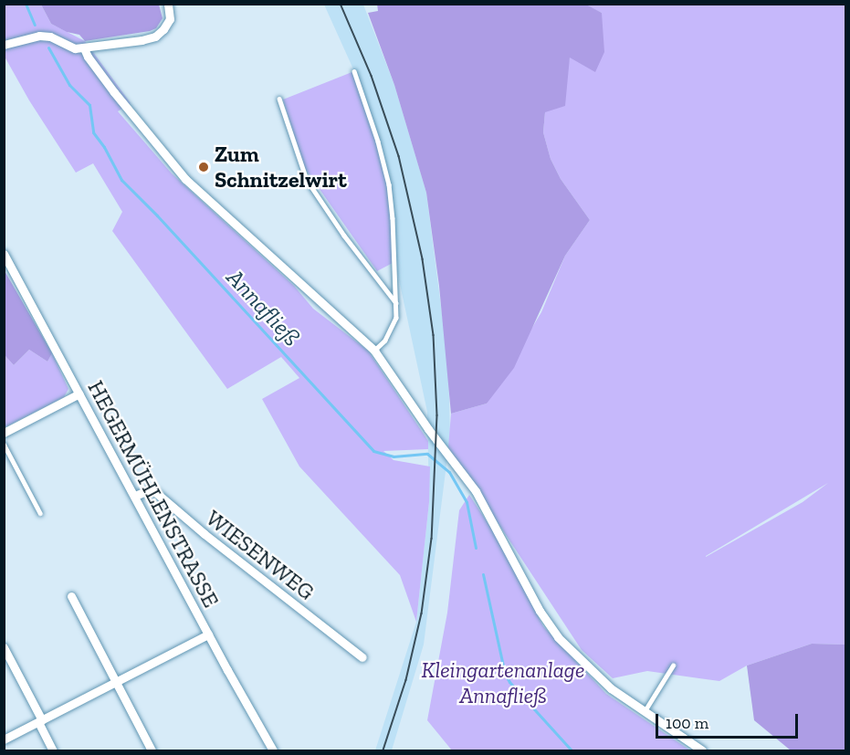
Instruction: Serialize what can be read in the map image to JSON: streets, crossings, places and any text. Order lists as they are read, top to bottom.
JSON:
{
  "streets": {
    "street": ["HEGERMÜHLENSTRASSE", "WIESENWEG"]
  },
  "crossings": [
    ["HEGERMÜHLENSTRASSE", "WIESENWEG"]
  ],
  "water": ["Annafließ"],
  "parks": ["Kleingartenanlage Annafließ"],
  "places": ["Zum Schnitzelwirt"],
  "scale_bar": "100 m"
}
